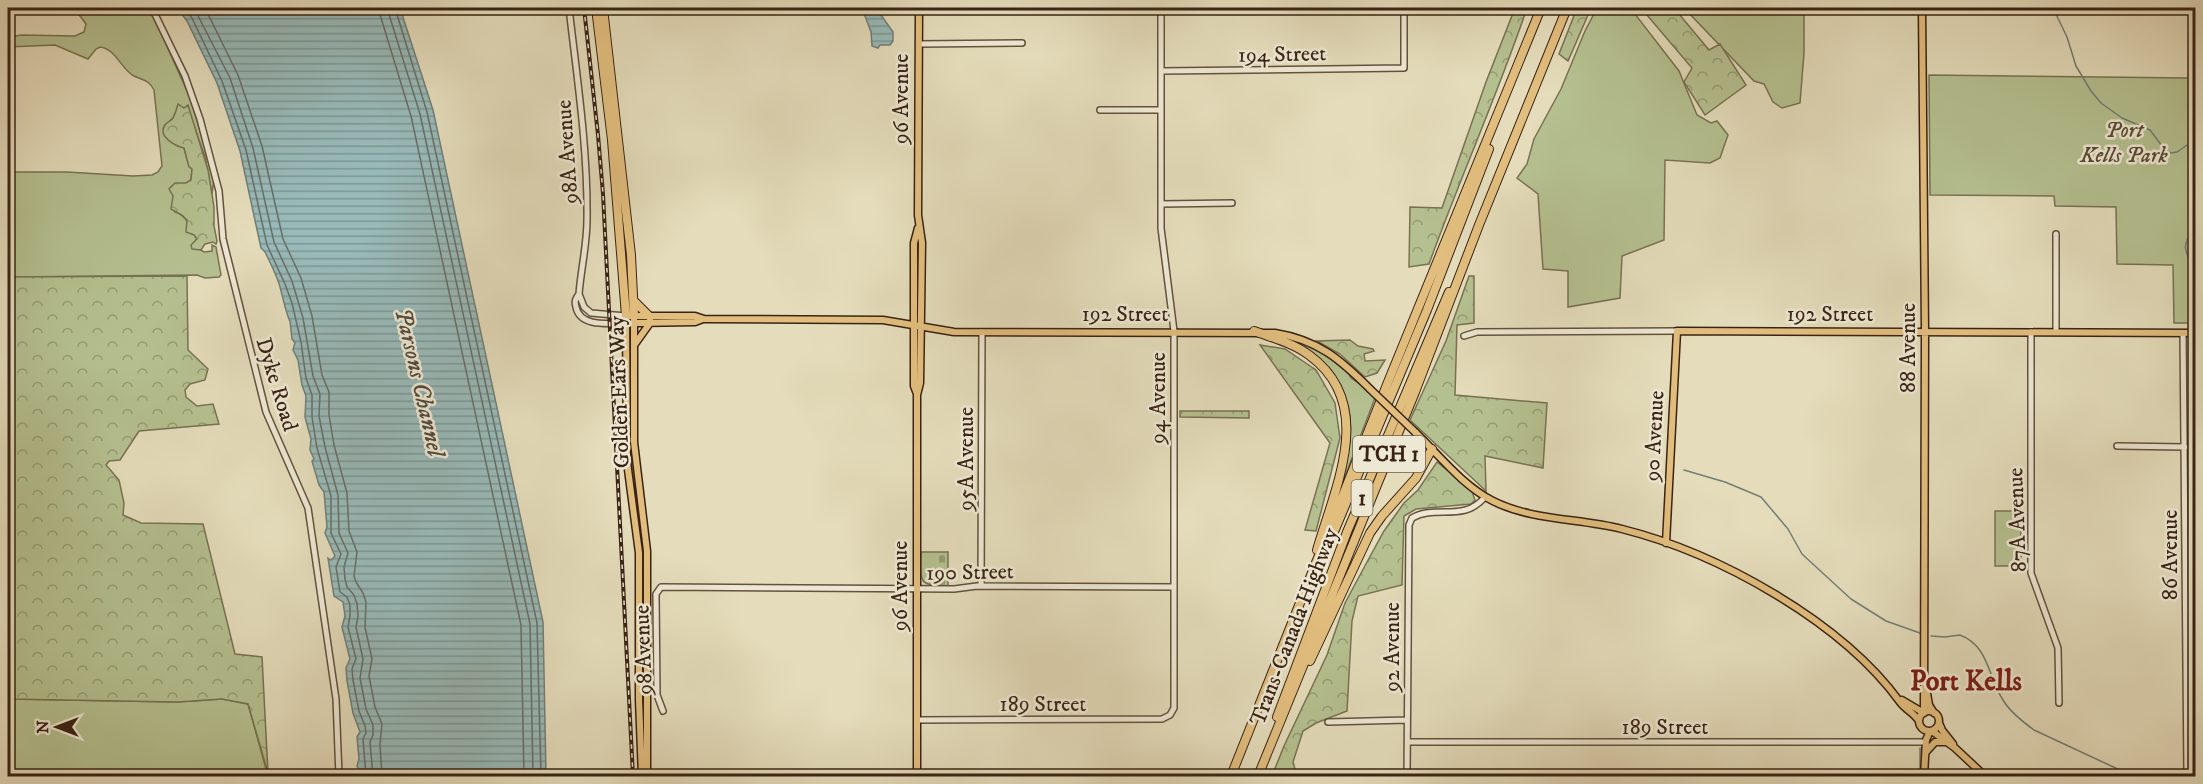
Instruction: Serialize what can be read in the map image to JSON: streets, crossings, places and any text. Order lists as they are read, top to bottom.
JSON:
{
  "streets": {
    "highway": [
      "Golden Ears Way",
      "TCH 1",
      "1",
      "Trans-Canada Highway"
    ],
    "main road": [
      "96 Avenue",
      "192 Street",
      "88 Avenue",
      "90 Avenue"
    ],
    "street": [
      "194 Street",
      "98A Avenue",
      "Dyke Road",
      "94 Avenue",
      "95A Avenue",
      "87A Avenue",
      "86 Avenue",
      "190 Street",
      "92 Avenue",
      "98 Avenue",
      "189 Street"
    ]
  },
  "crossings": [
    ["194 Street", "94 Avenue"],
    ["96 Avenue", "192 Street"],
    ["96 Avenue", "190 Street"],
    ["96 Avenue", "189 Street"],
    ["98A Avenue", "192 Street"],
    ["192 Street", "88 Avenue"],
    ["192 Street", "Golden Ears Way"],
    ["192 Street", "94 Avenue"],
    ["192 Street", "90 Avenue"],
    ["192 Street", "95A Avenue"],
    ["192 Street", "87A Avenue"],
    ["192 Street", "86 Avenue"],
    ["192 Street", "92 Avenue"],
    ["94 Avenue", "190 Street"],
    ["94 Avenue", "189 Street"],
    ["95A Avenue", "190 Street"],
    ["190 Street", "98 Avenue"],
    ["92 Avenue", "189 Street"]
  ],
  "districts": ["Port Kells"],
  "water": ["Parsons Channel"],
  "parks": ["Port Kells Park"],
  "north": "left"
}
